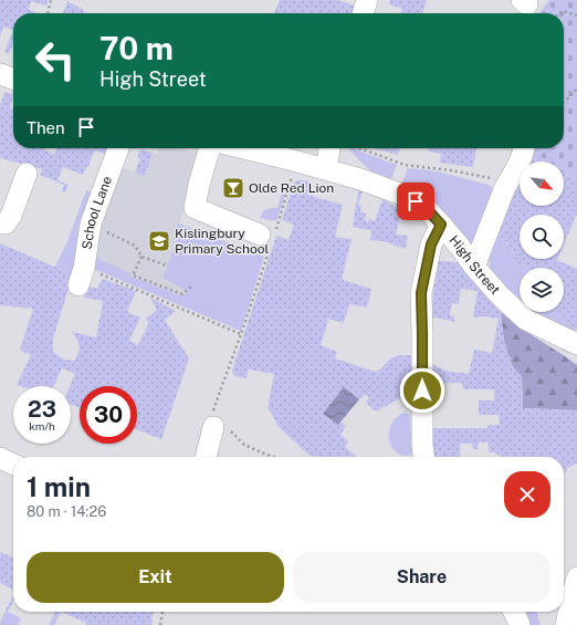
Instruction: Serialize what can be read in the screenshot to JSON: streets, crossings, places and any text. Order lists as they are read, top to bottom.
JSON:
{
  "streets": {
    "street": ["School Lane", "High Street"]
  },
  "places": {
    "bar": ["Olde Red Lion"],
    "school or university": ["Kislingbury Primary School"]
  },
  "north": "bottom right",
  "page": {
    "turn": ["70 m", "High Street"],
    "then": "Then",
    "speed": "23 km/h",
    "limit": "30",
    "heading": ["1 min", "80 m · 14:26"],
    "buttons": ["Exit", "Share"]
  }
}
